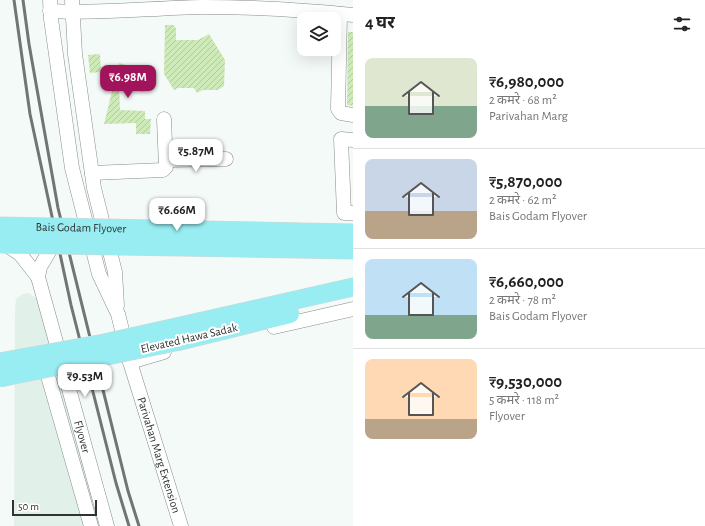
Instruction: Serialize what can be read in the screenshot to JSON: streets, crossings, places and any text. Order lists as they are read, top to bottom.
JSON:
{
  "streets": {
    "main road": ["Bais Godam Flyover", "Elevated Hawa Sadak"],
    "street": ["Flyover", "Parivahan Marg Extension"]
  },
  "crossings": [
    ["Bais Godam Flyover", "Flyover"]
  ],
  "scale_bar": "50 m",
  "page": {
    "heading": "4 घर",
    "list": [
      {
        "name": "₹6,980,000",
        "note": "2 कमरे · 68 m² · Parivahan Marg"
      },
      {
        "name": "₹5,870,000",
        "note": "2 कमरे · 62 m² · Bais Godam Flyover"
      },
      {
        "name": "₹6,660,000",
        "note": "2 कमरे · 78 m² · Bais Godam Flyover"
      },
      {
        "name": "₹9,530,000",
        "note": "5 कमरे · 118 m² · Flyover"
      }
    ],
    "price": [
      "₹6.98M",
      "₹5.87M",
      "₹6.66M",
      "₹9.53M"
    ],
    "scale": "50 m"
  }
}
